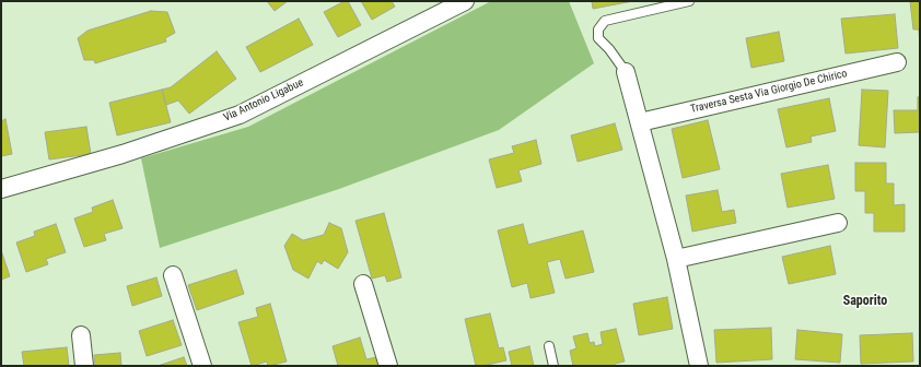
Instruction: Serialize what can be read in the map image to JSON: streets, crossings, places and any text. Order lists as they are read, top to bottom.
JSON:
{
  "streets": {
    "street": ["Traversa Sesta Via Giorgio De Chirico", "Via Antonio Ligabue"]
  },
  "districts": ["Saporito"]
}
